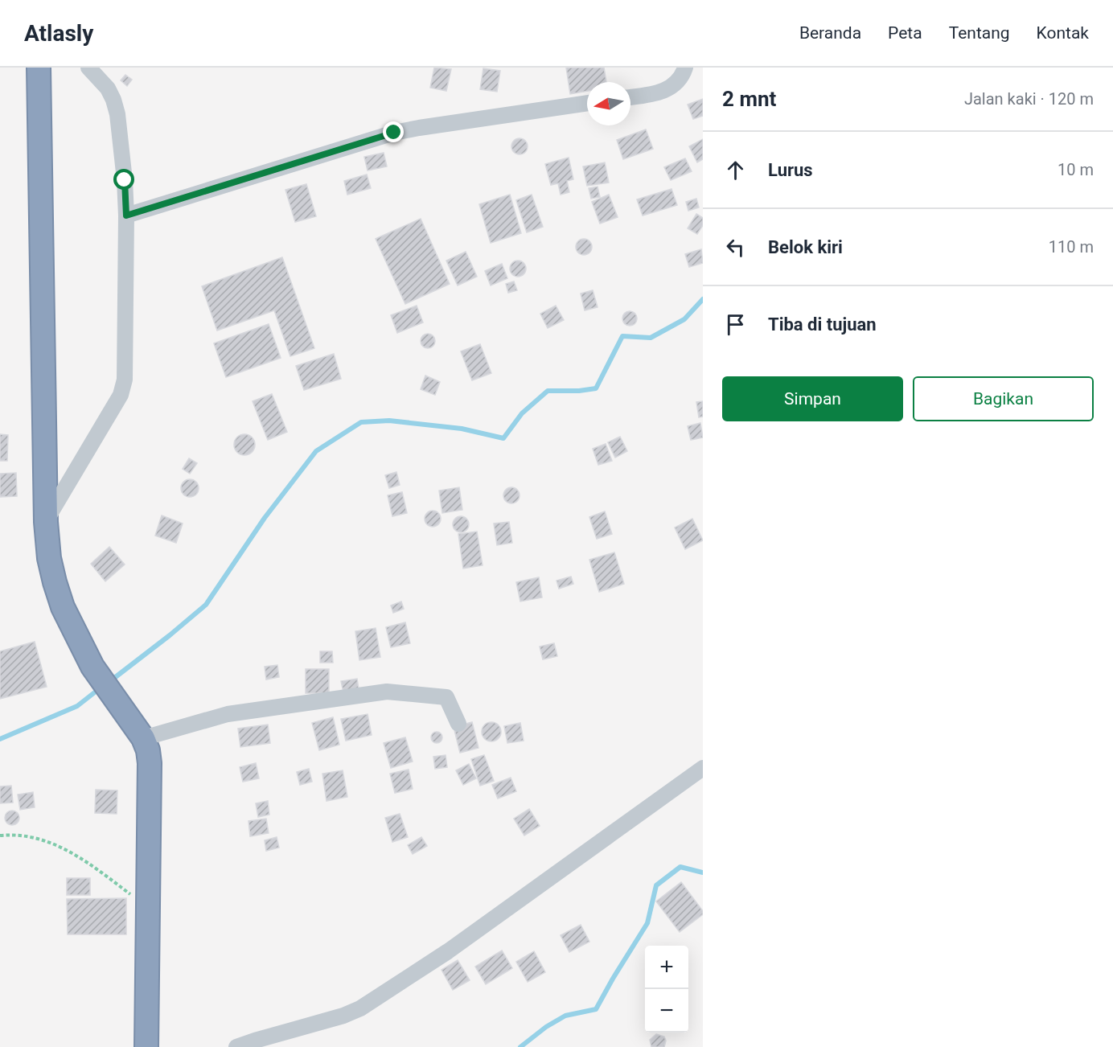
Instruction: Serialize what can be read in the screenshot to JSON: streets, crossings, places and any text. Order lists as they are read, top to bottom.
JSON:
{
  "north": "left",
  "page": {
    "header": "Atlasly",
    "nav": [
      "Beranda",
      "Peta",
      "Tentang",
      "Kontak"
    ],
    "heading": ["2 mnt", "Jalan kaki · 120 m"],
    "list": [
      ["Lurus", "10 m"],
      ["Belok kiri", "110 m"],
      "Tiba di tujuan"
    ],
    "buttons": ["Simpan", "Bagikan"],
    "map_buttons": ["+", "−"]
  }
}
